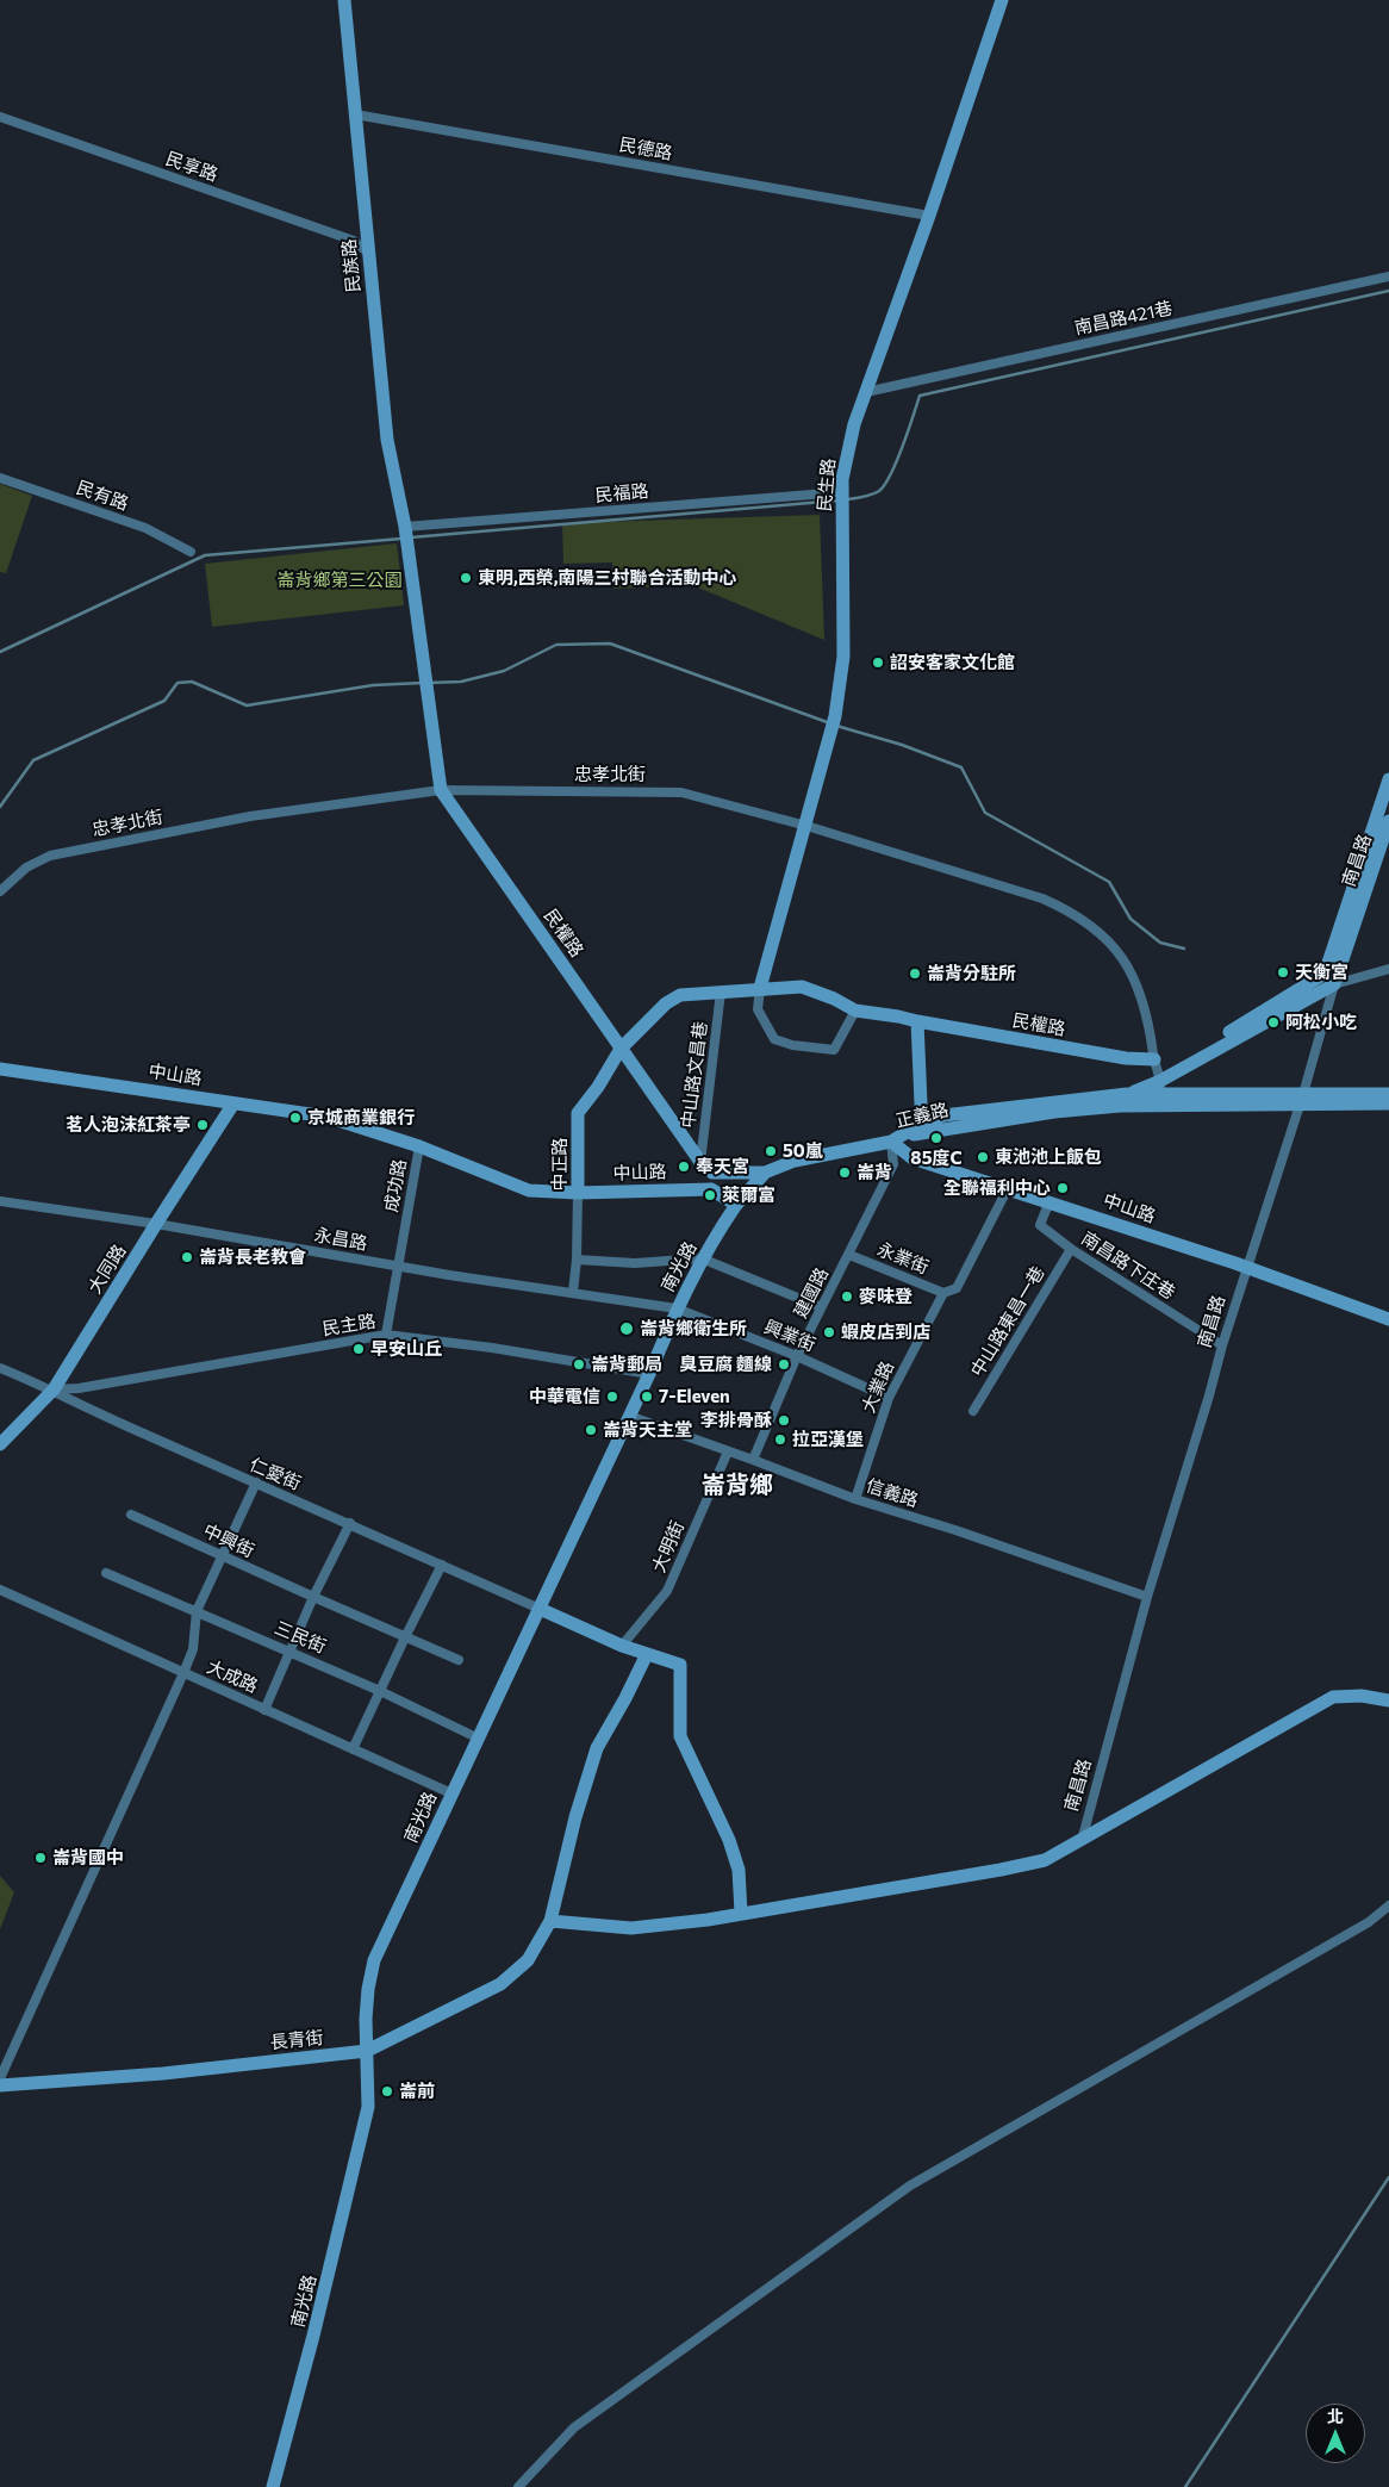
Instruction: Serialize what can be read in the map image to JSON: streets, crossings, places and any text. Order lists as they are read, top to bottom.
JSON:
{
  "streets": {
    "street": [
      "民德路",
      "民享路",
      "民族路",
      "南昌路421巷",
      "民生路",
      "民福路",
      "民有路",
      "忠孝北街",
      "南昌路",
      "民權路",
      "中山路",
      "中山路文昌巷",
      "正義路",
      "中正路",
      "成功路",
      "永昌路",
      "永業街",
      "南昌路下庄巷",
      "南光路",
      "大同路",
      "建國路",
      "中山路東昌一巷",
      "民主路",
      "興業街",
      "大業路",
      "仁愛街",
      "信義路",
      "中興街",
      "大明街",
      "三民街",
      "大成路",
      "長青街"
    ]
  },
  "crossings": [
    ["民德路", "民族路"],
    ["民德路", "民生路"],
    ["民享路", "民族路"],
    ["民族路", "民福路"],
    ["民族路", "民權路"],
    ["南昌路421巷", "民生路"],
    ["民生路", "民福路"],
    ["民生路", "忠孝北街"],
    ["民生路", "民權路"],
    ["民福路", "民權路"],
    ["忠孝北街", "民權路"],
    ["忠孝北街", "正義路"],
    ["南昌路", "中山路"],
    ["南昌路", "正義路"],
    ["南昌路", "南昌路下庄巷"],
    ["南昌路", "信義路"],
    ["民權路", "中山路文昌巷"],
    ["民權路", "中正路"],
    ["中山路", "正義路"],
    ["中山路", "中正路"],
    ["中山路", "成功路"],
    ["中山路", "南昌路下庄巷"],
    ["中山路", "大同路"],
    ["中山路", "建國路"],
    ["中山路", "大業路"],
    ["正義路", "建國路"],
    ["中正路", "永昌路"],
    ["成功路", "永昌路"],
    ["成功路", "民主路"],
    ["永昌路", "南光路"],
    ["永昌路", "大同路"],
    ["永昌路", "興業街"],
    ["永業街", "建國路"],
    ["永業街", "大業路"],
    ["南昌路下庄巷", "中山路東昌一巷"],
    ["南光路", "民主路"],
    ["南光路", "興業街"],
    ["南光路", "仁愛街"],
    ["南光路", "信義路"],
    ["南光路", "三民街"],
    ["南光路", "大成路"],
    ["南光路", "長青街"],
    ["大同路", "民主路"],
    ["大同路", "仁愛街"],
    ["建國路", "興業街"],
    ["建國路", "信義路"],
    ["民主路", "仁愛街"],
    ["興業街", "大業路"],
    ["大業路", "信義路"],
    ["信義路", "大明街"]
  ],
  "districts": ["崙背鄉"],
  "parks": ["崙背鄉第三公園"],
  "places": [
    "東明,西榮,南陽三村聯合活動中心",
    "詔安客家文化館",
    "天衡宮",
    "崙背分駐所",
    "阿松小吃",
    "京城商業銀行",
    "茗人泡沫紅茶亭",
    "85度C",
    "50嵐",
    "東池池上飯包",
    "奉天宮",
    "崙背",
    "全聯福利中心",
    "萊爾富",
    "崙背長老教會",
    "麥味登",
    "崙背鄉衛生所",
    "蝦皮店到店",
    "早安山丘",
    "崙背郵局",
    "臭豆腐 麵線",
    "中華電信",
    "7-Eleven",
    "李排骨酥",
    "崙背天主堂",
    "拉亞漢堡",
    "崙背國中",
    "崙前"
  ],
  "north": "top"
}
